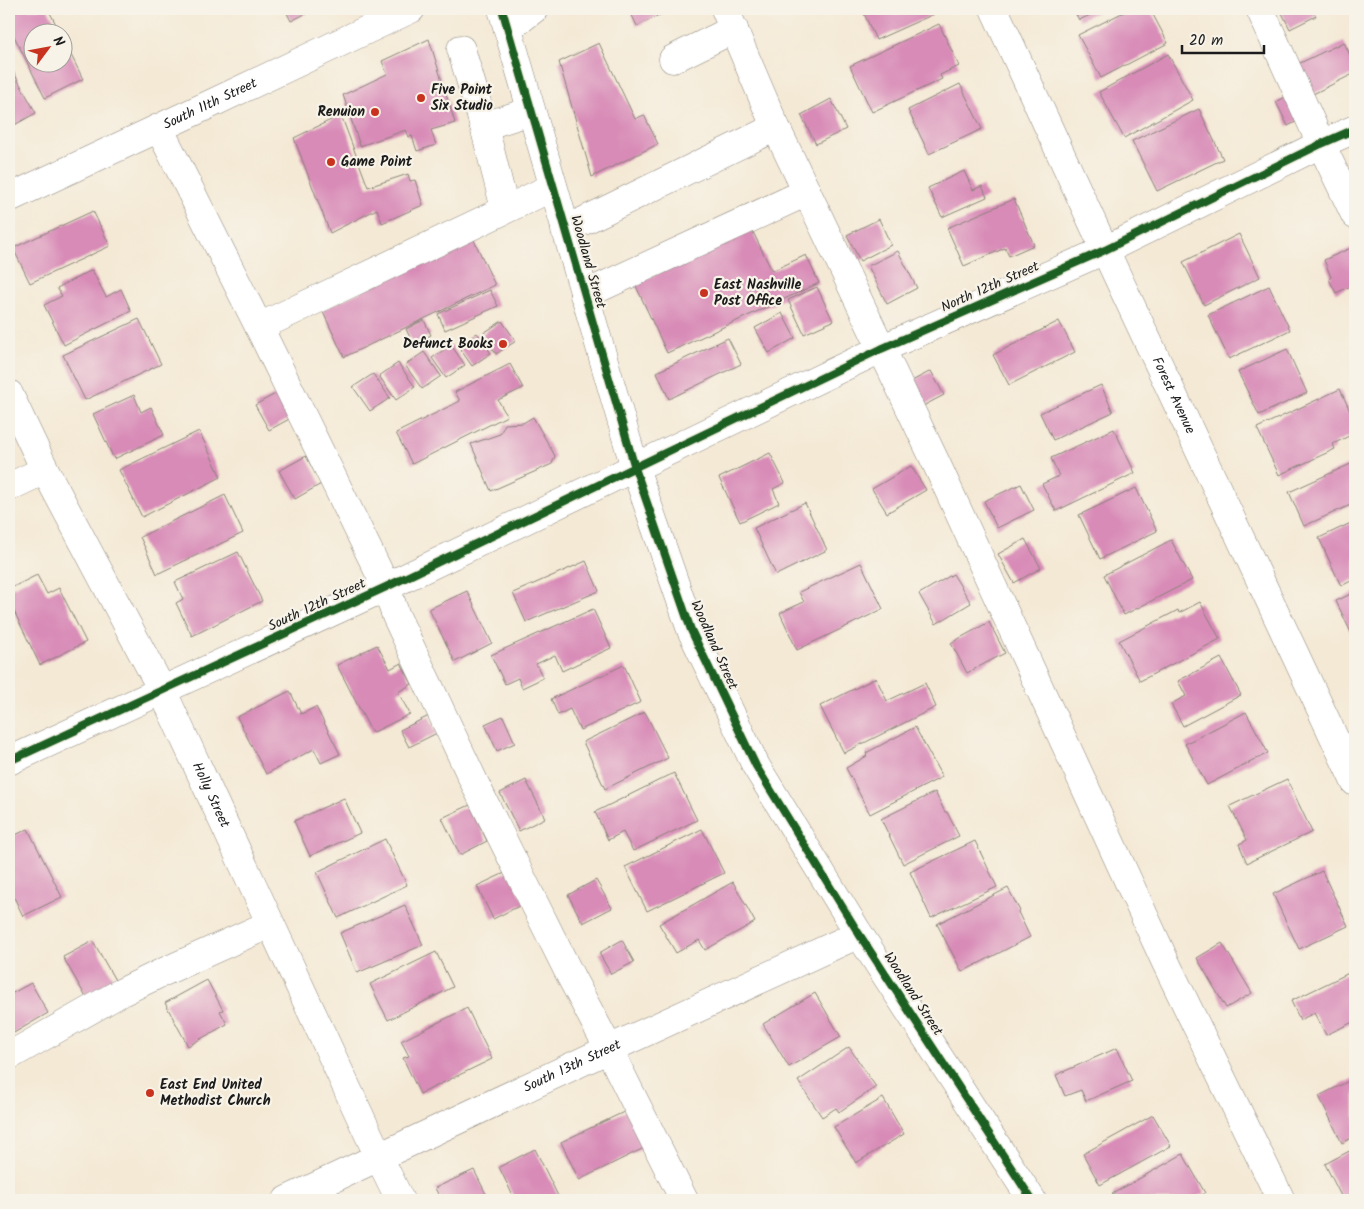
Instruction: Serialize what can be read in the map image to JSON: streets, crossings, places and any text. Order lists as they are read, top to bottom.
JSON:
{
  "streets": {
    "street": [
      "South 11th Street",
      "Woodland Street",
      "North 12th Street",
      "Forest Avenue",
      "South 12th Street",
      "Holly Street",
      "South 13th Street"
    ]
  },
  "crossings": [
    ["Woodland Street", "North 12th Street"],
    ["Woodland Street", "South 12th Street"],
    ["Woodland Street", "South 13th Street"],
    ["North 12th Street", "Forest Avenue"],
    ["North 12th Street", "South 12th Street"],
    ["South 12th Street", "Holly Street"],
    ["Holly Street", "South 13th Street"]
  ],
  "places": [
    "Five Point Six Studio",
    "Renuion",
    "Game Point",
    "East Nashville Post Office",
    "Defunct Books",
    "East End United Methodist Church"
  ],
  "scale_bar": "20 m",
  "north": "top right"
}
